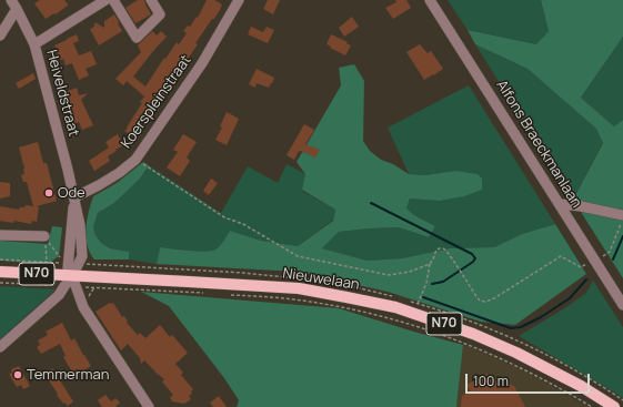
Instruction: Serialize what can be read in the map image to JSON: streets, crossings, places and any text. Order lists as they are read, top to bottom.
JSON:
{
  "streets": {
    "main road": ["N70", "Nieuwelaan"],
    "street": ["Heiveldstraat", "Koerspleinstraat", "Alfons Braeckmanlaan"]
  },
  "crossings": [
    ["Heiveldstraat", "Koerspleinstraat"],
    ["Heiveldstraat", "Nieuwelaan"]
  ],
  "places": ["Ode", "Temmerman"],
  "scale_bar": "100 m"
}
